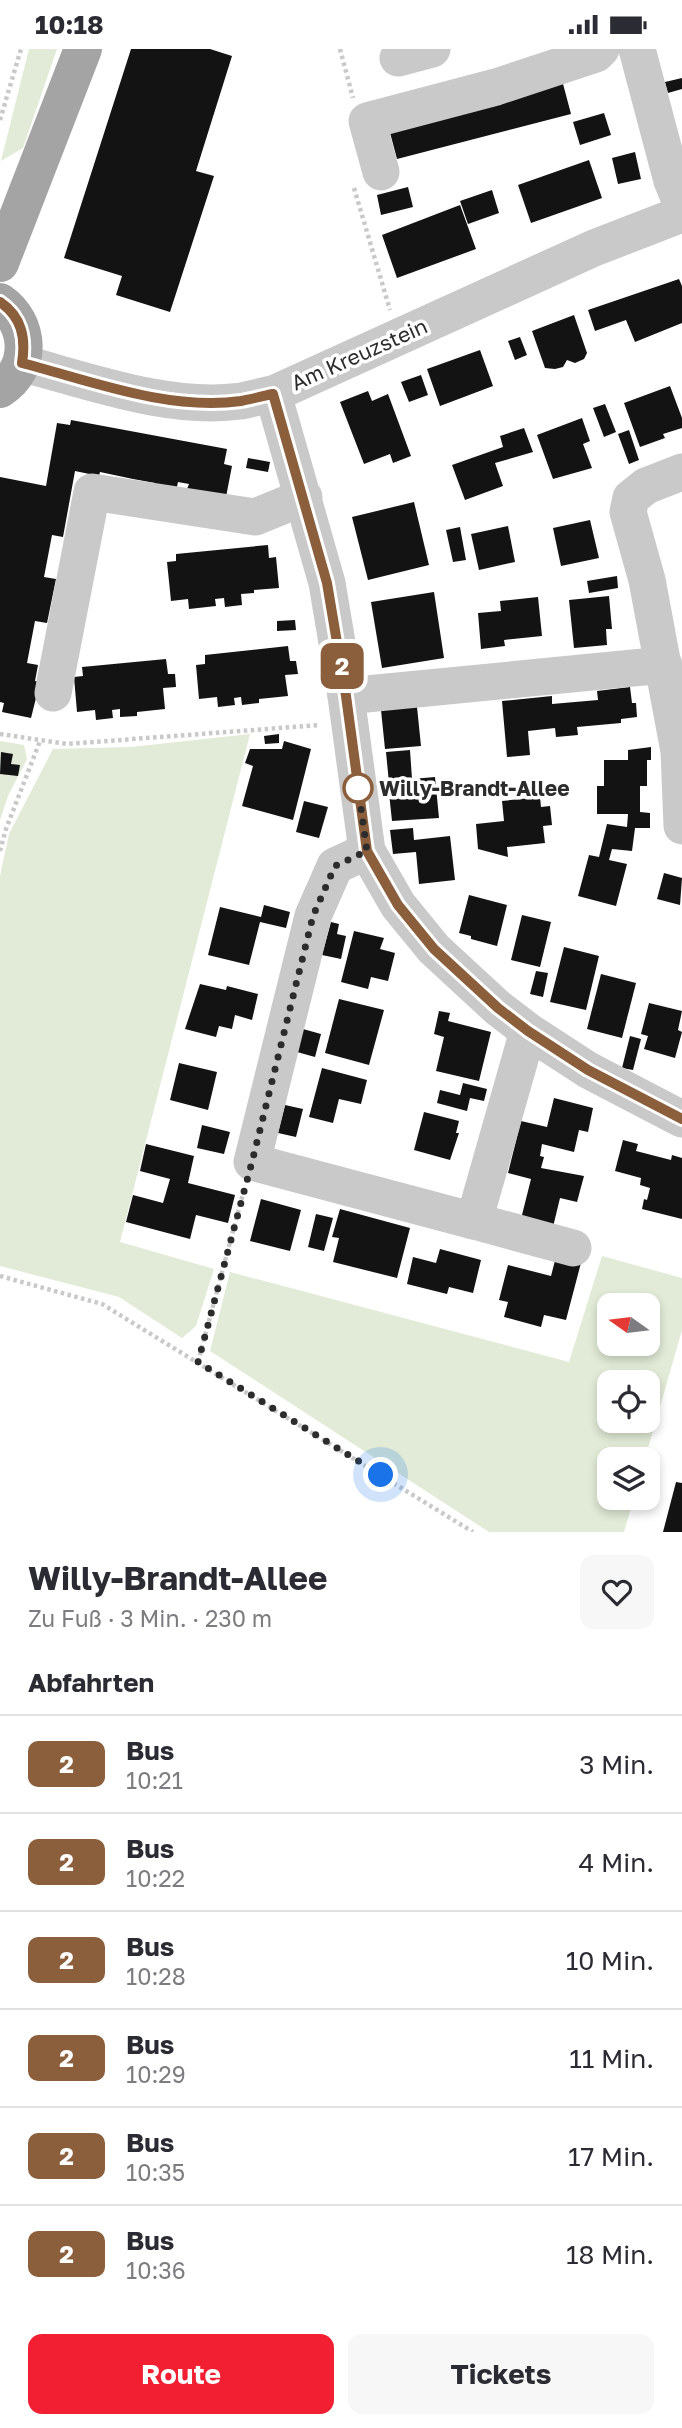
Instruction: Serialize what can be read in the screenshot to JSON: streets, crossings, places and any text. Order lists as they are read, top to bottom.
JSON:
{
  "streets": {
    "street": ["Am Kreuzstein"]
  },
  "places": ["Willy-Brandt-Allee"],
  "lines": ["bus line 2"],
  "north": "left",
  "page": {
    "status": "10:18",
    "on_map": "2",
    "heading": [
      ["Willy-Brandt-Allee", "Zu Fuß · 3 Min. · 230 m"],
      "Abfahrten"
    ],
    "list": [
      {
        "mark": "2",
        "name": "Bus",
        "note": "10:21",
        "value": "3 Min."
      },
      {
        "mark": "2",
        "name": "Bus",
        "note": "10:22",
        "value": "4 Min."
      },
      {
        "mark": "2",
        "name": "Bus",
        "note": "10:28",
        "value": "10 Min."
      },
      {
        "mark": "2",
        "name": "Bus",
        "note": "10:29",
        "value": "11 Min."
      },
      {
        "mark": "2",
        "name": "Bus",
        "note": "10:35",
        "value": "17 Min."
      },
      {
        "mark": "2",
        "name": "Bus",
        "note": "10:36",
        "value": "18 Min."
      }
    ],
    "buttons": ["Route", "Tickets"]
  }
}
